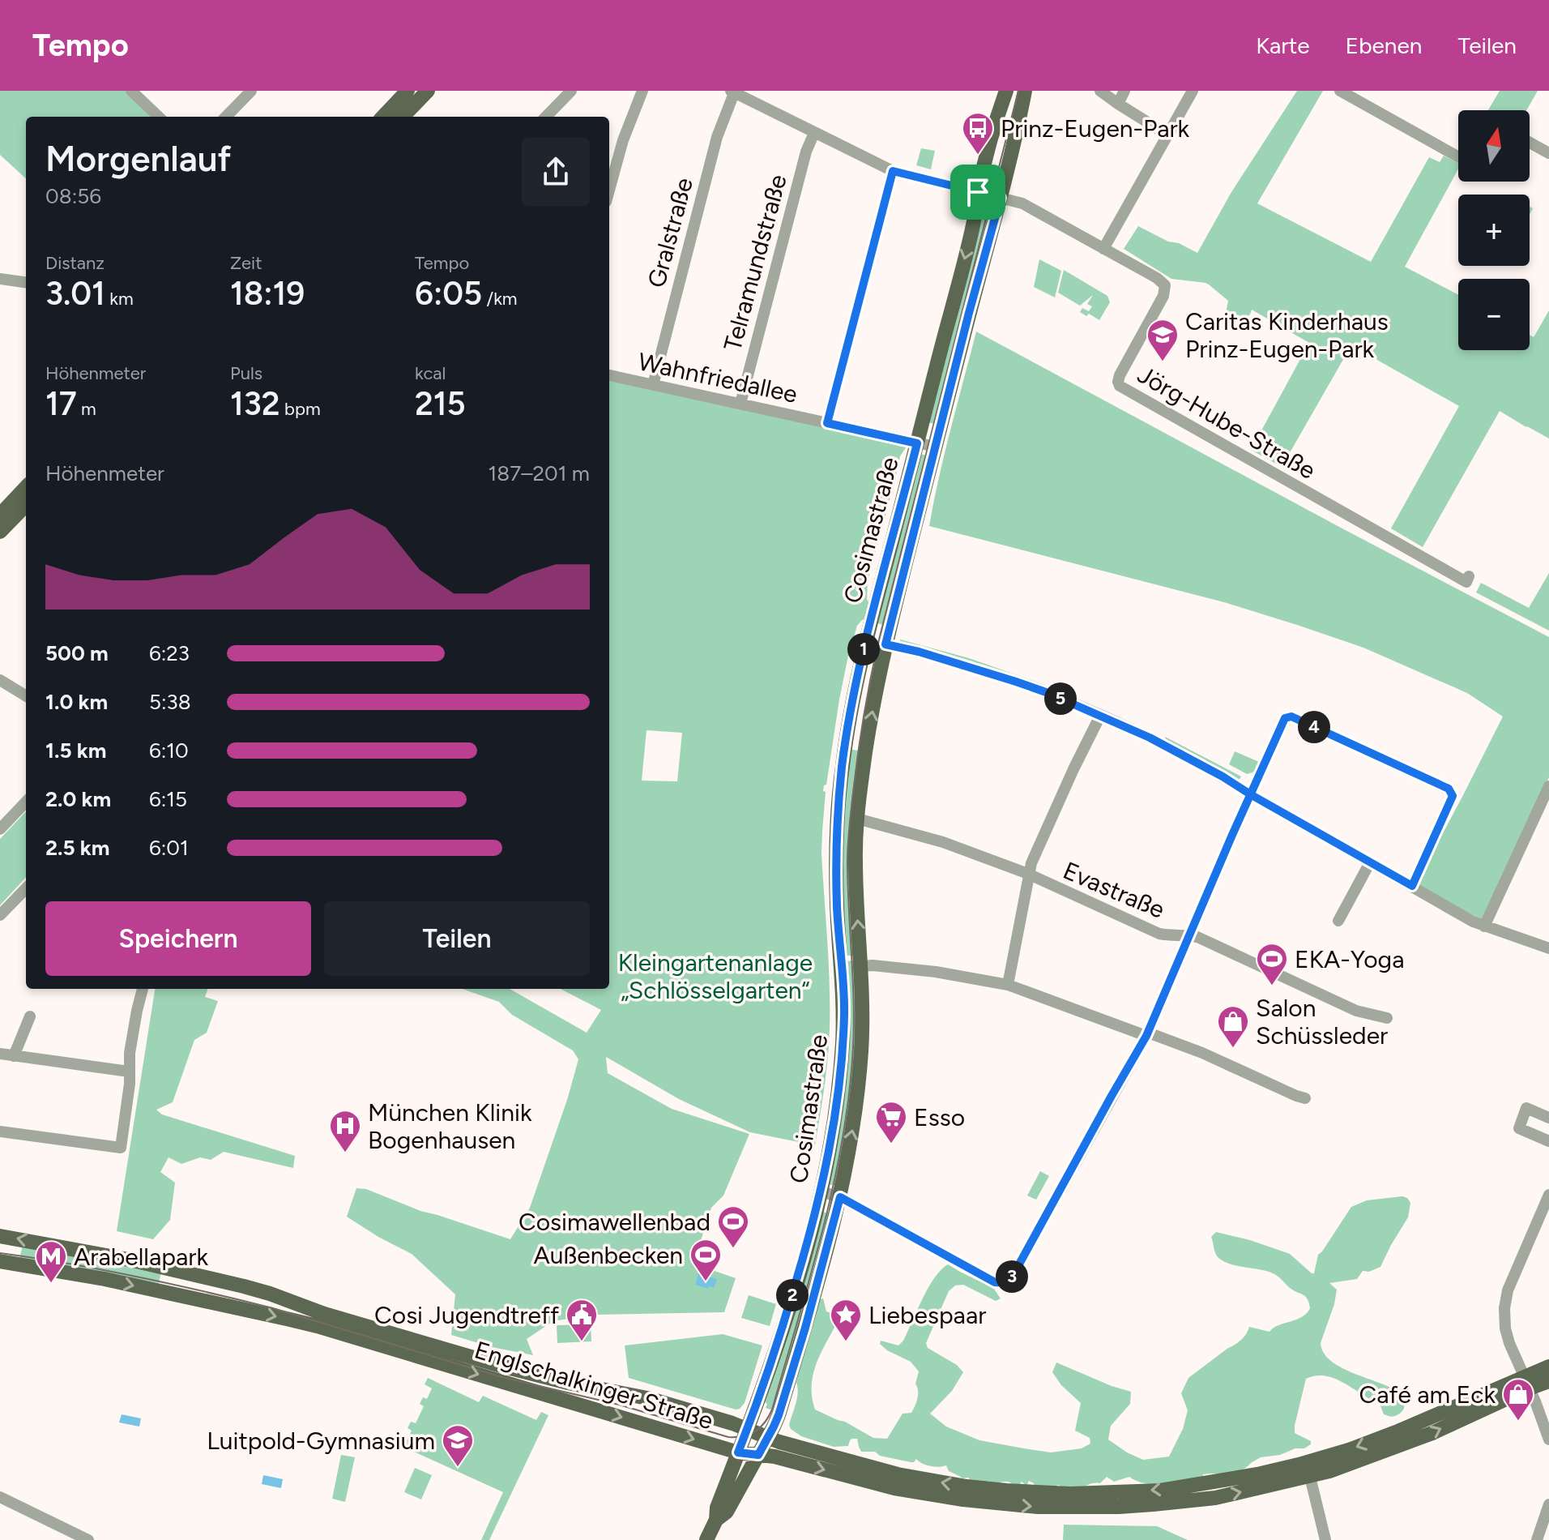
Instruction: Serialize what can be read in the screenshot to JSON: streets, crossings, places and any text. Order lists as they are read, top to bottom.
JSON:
{
  "streets": {
    "main road": ["Cosimastraße", "Englschalkinger Straße"],
    "street": [
      "Gralstraße",
      "Telramundstraße",
      "Wahnfriedallee",
      "Jörg-Hube-Straße",
      "Evastraße"
    ]
  },
  "crossings": [
    ["Gralstraße", "Wahnfriedallee"],
    ["Telramundstraße", "Wahnfriedallee"],
    ["Wahnfriedallee", "Cosimastraße"],
    ["Jörg-Hube-Straße", "Cosimastraße"],
    ["Cosimastraße", "Evastraße"],
    ["Cosimastraße", "Englschalkinger Straße"]
  ],
  "parks": ["Kleingartenanlage „Schlösselgarten“"],
  "places": {
    "bus stop": ["Prinz-Eugen-Park"],
    "school or university": ["Caritas Kinderhaus Prinz-Eugen-Park", "Luitpold-Gymnasium"],
    "sports": ["EKA-Yoga", "Cosimawellenbad", "Außenbecken"],
    "shop": ["Salon Schüssleder", "Café am Eck"],
    "supermarket": ["Esso"],
    "hospital": ["München Klinik Bogenhausen"],
    "metro station": ["Arabellapark"],
    "public building": ["Cosi Jugendtreff"],
    "place": ["Liebespaar"]
  },
  "north": "top",
  "page": {
    "header": "Tempo",
    "nav": ["Karte", "Ebenen", "Teilen"],
    "map_buttons": ["+", "−"],
    "heading": ["Morgenlauf", "08:56"],
    "stats": [
      ["Distanz", "3.01 km"],
      ["Zeit", "18:19"],
      ["Tempo", "6:05 /km"],
      ["Höhenmeter", "17 m"],
      ["Puls", "132 bpm"],
      ["kcal", "215"]
    ],
    "chart": ["Höhenmeter", "187–201 m"],
    "list": [
      {
        "name": "500 m",
        "note": "6:23"
      },
      {
        "name": "1.0 km",
        "note": "5:38"
      },
      {
        "name": "1.5 km",
        "note": "6:10"
      },
      {
        "name": "2.0 km",
        "note": "6:15"
      },
      {
        "name": "2.5 km",
        "note": "6:01"
      }
    ],
    "pins": [
      "1",
      "5",
      "4",
      "3",
      "2"
    ],
    "buttons": ["Speichern", "Teilen"]
  }
}
